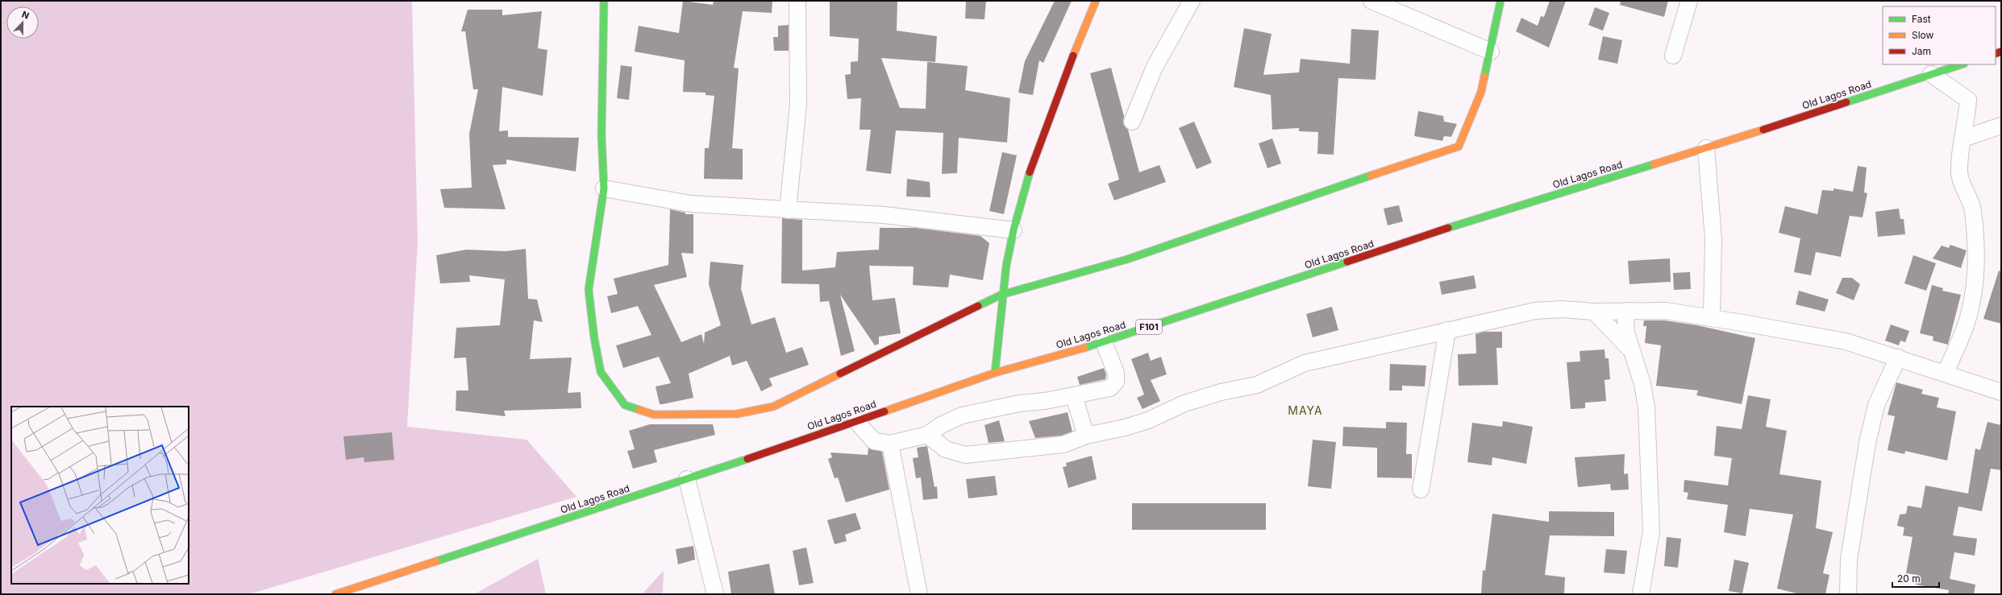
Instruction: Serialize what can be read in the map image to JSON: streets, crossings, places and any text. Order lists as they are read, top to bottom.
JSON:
{
  "streets": {
    "street": ["Old Lagos Road", "F101"]
  },
  "districts": ["MAYA"],
  "legend": ["Fast", "Slow", "Jam"],
  "scale_bar": "20 m",
  "north": "top"
}
